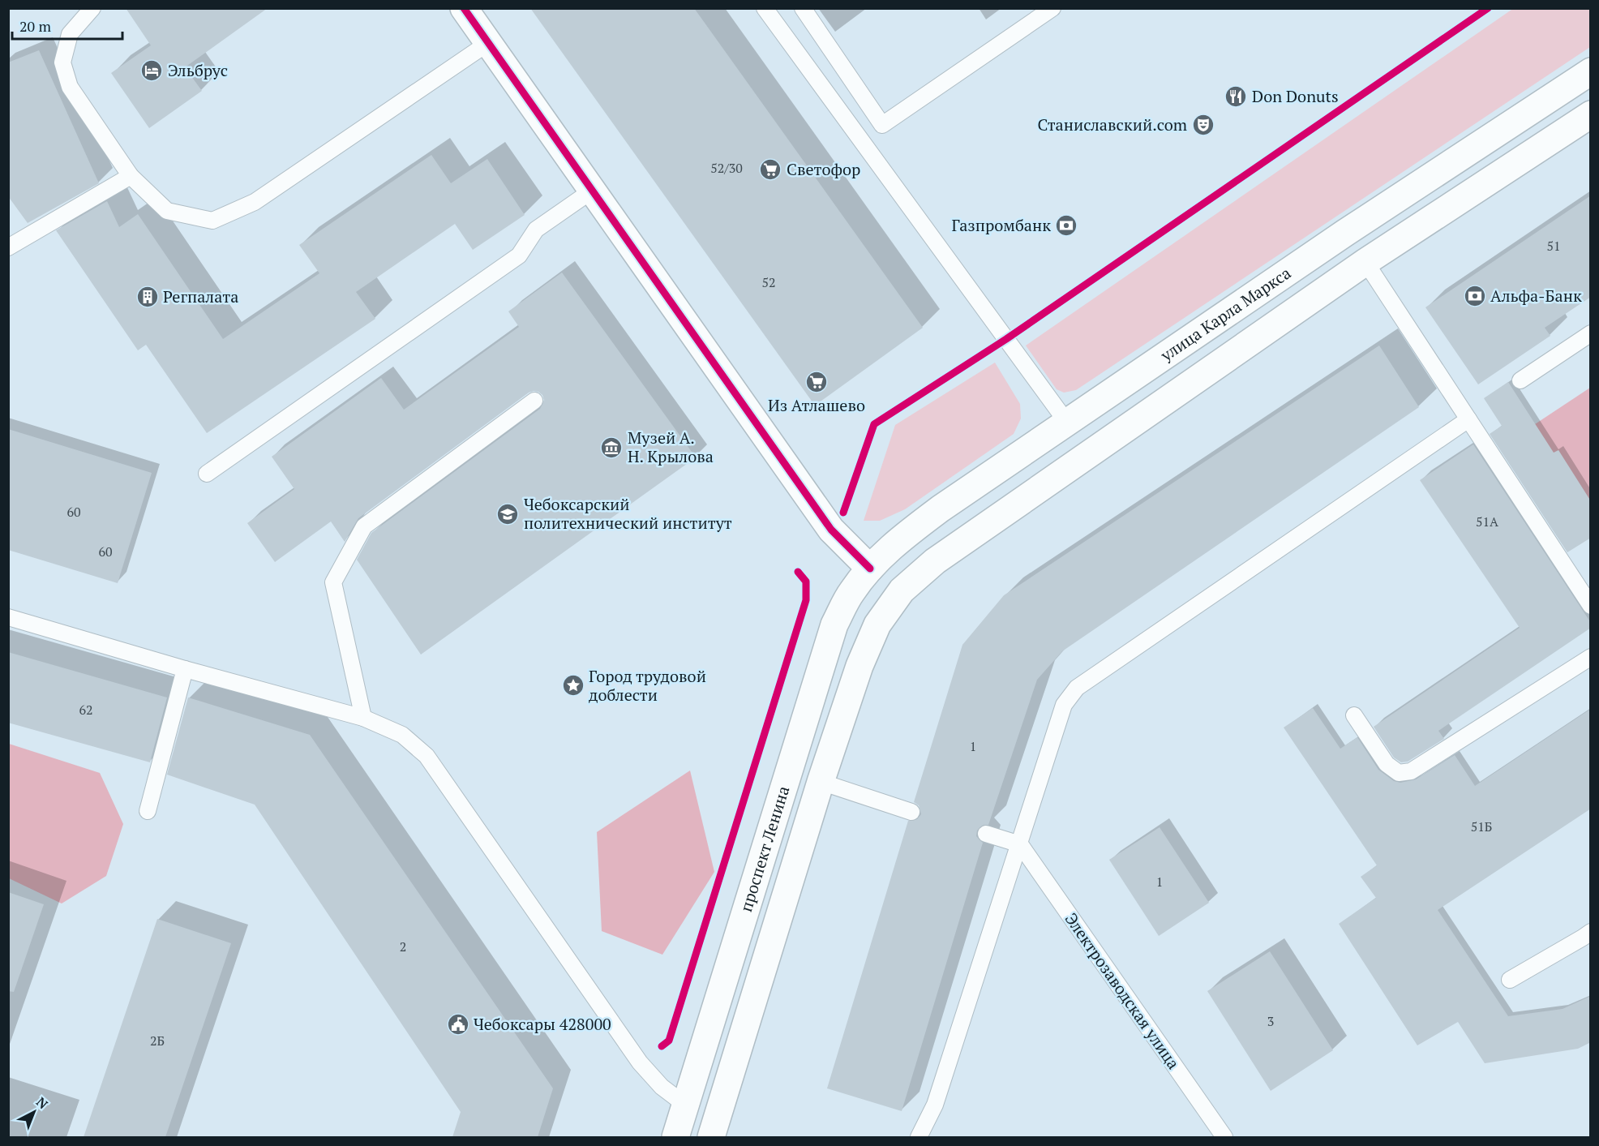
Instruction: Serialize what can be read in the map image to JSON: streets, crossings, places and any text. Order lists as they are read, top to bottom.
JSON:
{
  "streets": {
    "main road": ["улица Карла Маркса", "проспект Ленина"],
    "lane": ["Электрозаводская улица"]
  },
  "crossings": [
    ["улица Карла Маркса", "проспект Ленина"]
  ],
  "places": {
    "hotel": ["Эльбрус"],
    "restaurant": ["Don Donuts"],
    "theatre": ["Станиславский.com"],
    "supermarket": ["Светофор", "Из Атлашево"],
    "bank": ["Газпромбанк", "Альфа-Банк"],
    "building": ["Регпалата"],
    "museum": ["Музей А. Н. Крылова"],
    "school or university": ["Чебоксарский политехнический институт"],
    "place": ["Город трудовой доблести"],
    "public building": ["Чебоксары 428000"]
  },
  "house_numbers": [
    "52/30",
    "51",
    "52",
    "60",
    "51А",
    "60",
    "62",
    "1",
    "51Б",
    "1",
    "2",
    "3",
    "2Б"
  ],
  "scale_bar": "20 m",
  "north": "top right"
}
